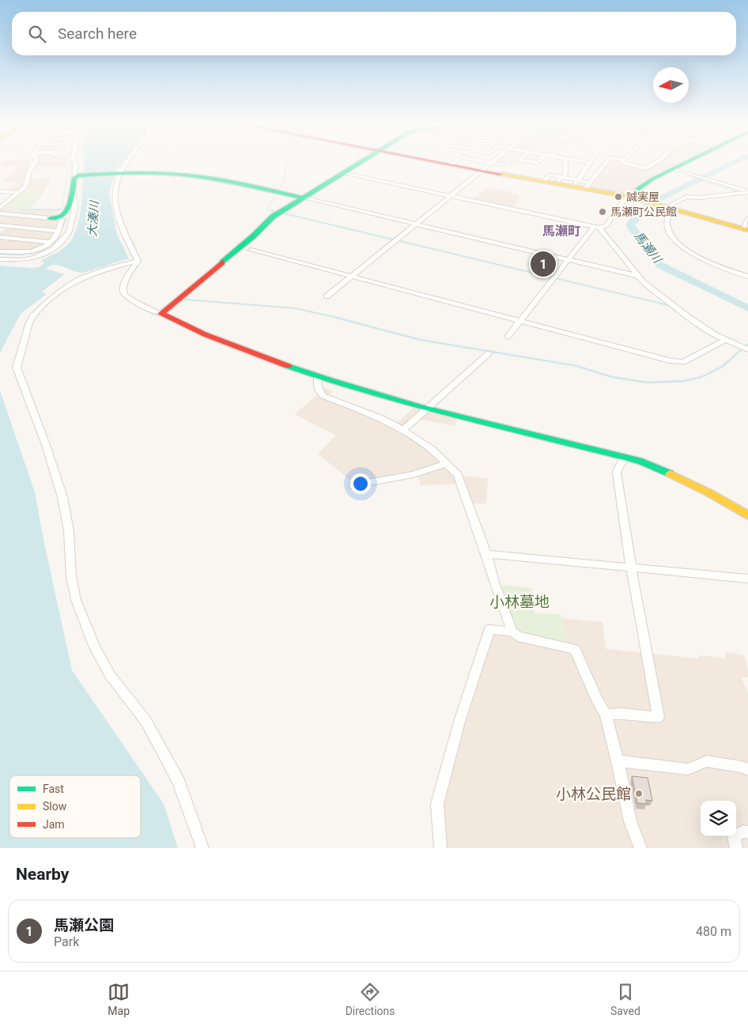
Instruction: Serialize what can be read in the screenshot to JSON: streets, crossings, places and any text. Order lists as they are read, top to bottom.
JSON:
{
  "districts": ["馬瀬町"],
  "water": ["大湊川", "馬瀬川"],
  "parks": ["小林墓地"],
  "places": ["誠実屋", "馬瀬町公民館", "小林公民館"],
  "legend": ["Fast", "Slow", "Jam"],
  "north": "left",
  "page": {
    "search": "Search here",
    "pins": "1",
    "heading": "Nearby",
    "list": [
      {
        "mark": "1",
        "name": "馬瀬公園",
        "note": "Park",
        "value": "480 m"
      }
    ],
    "nav": ["Map", "Directions", "Saved"]
  }
}
